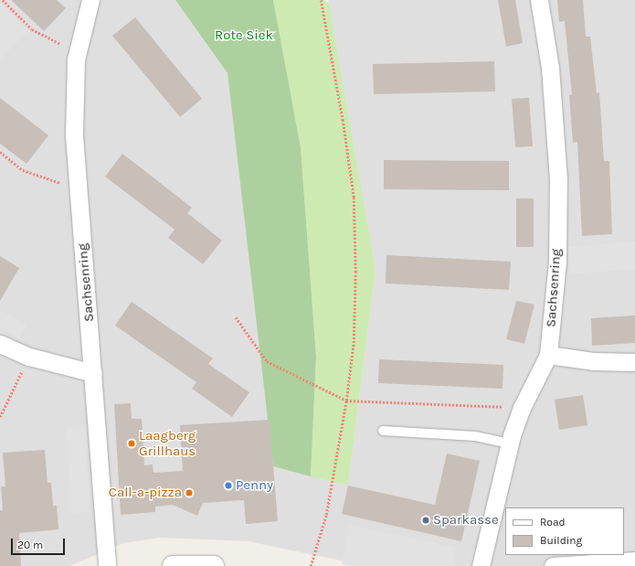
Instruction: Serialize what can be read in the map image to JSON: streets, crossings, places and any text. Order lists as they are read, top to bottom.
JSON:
{
  "streets": {
    "street": ["Sachsenring"]
  },
  "parks": ["Rote Siek"],
  "places": [
    "Laagberg Grillhaus",
    "Penny",
    "Call-a-pizza",
    "Sparkasse"
  ],
  "legend": ["Road", "Building"],
  "scale_bar": "20 m"
}
